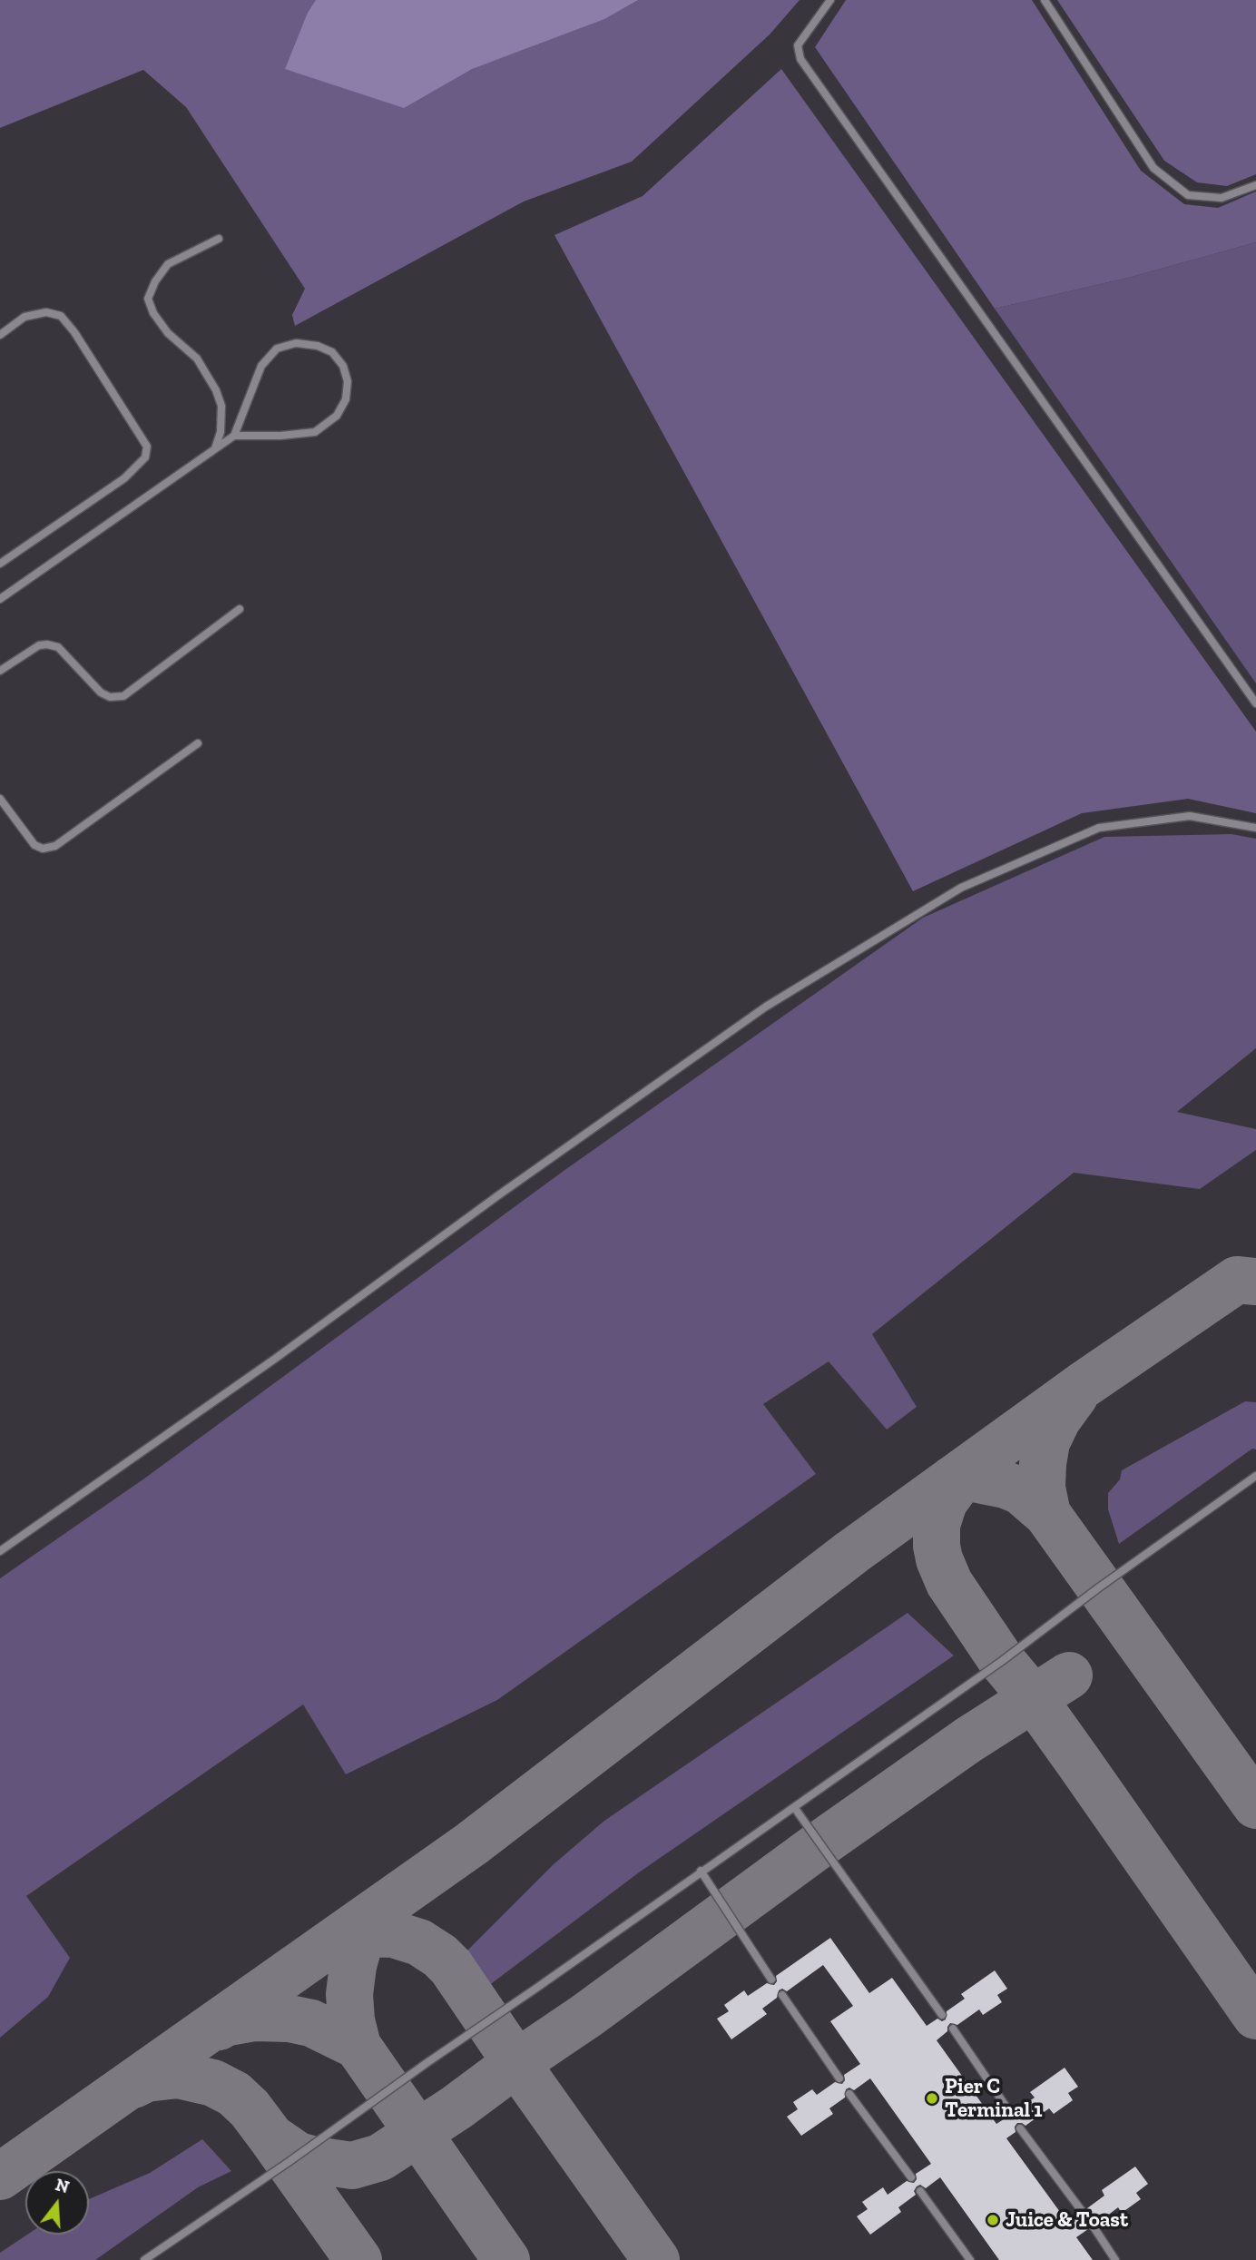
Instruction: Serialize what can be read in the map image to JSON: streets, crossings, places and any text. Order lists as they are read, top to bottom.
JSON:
{
  "places": ["Pier C Terminal 1", "Juice & Toast"],
  "north": "top"
}
